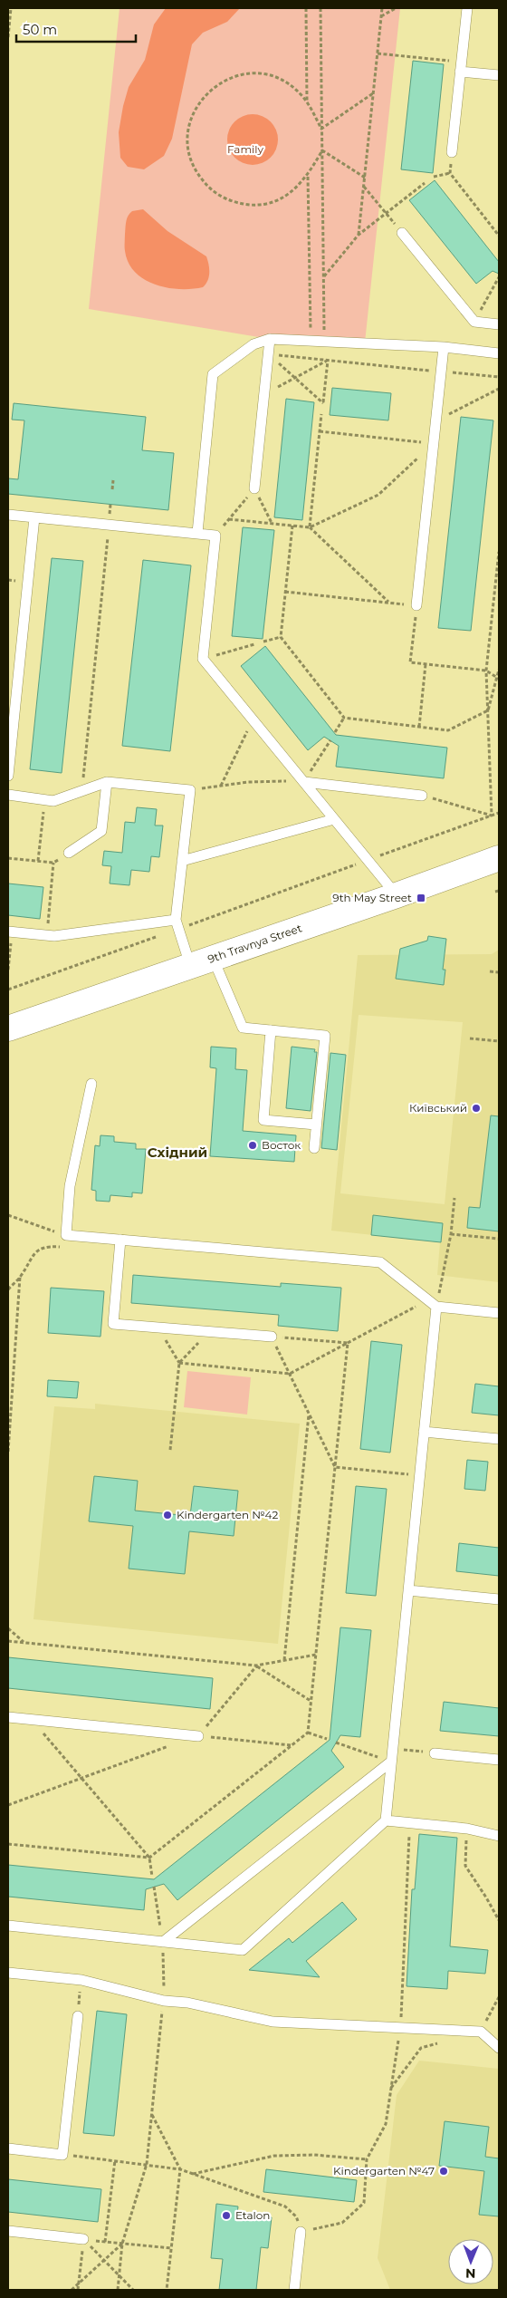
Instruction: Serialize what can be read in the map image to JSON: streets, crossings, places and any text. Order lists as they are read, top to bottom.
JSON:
{
  "streets": {
    "street": ["9th Travnya Street"]
  },
  "districts": ["Східний"],
  "parks": ["Family"],
  "places": {
    "transit": ["9th May Street"],
    "other": [
      "Київський",
      "Восток",
      "Kindergarten №42",
      "Kindergarten №47",
      "Etalon"
    ]
  },
  "scale_bar": "50 m",
  "north": "bottom"
}
